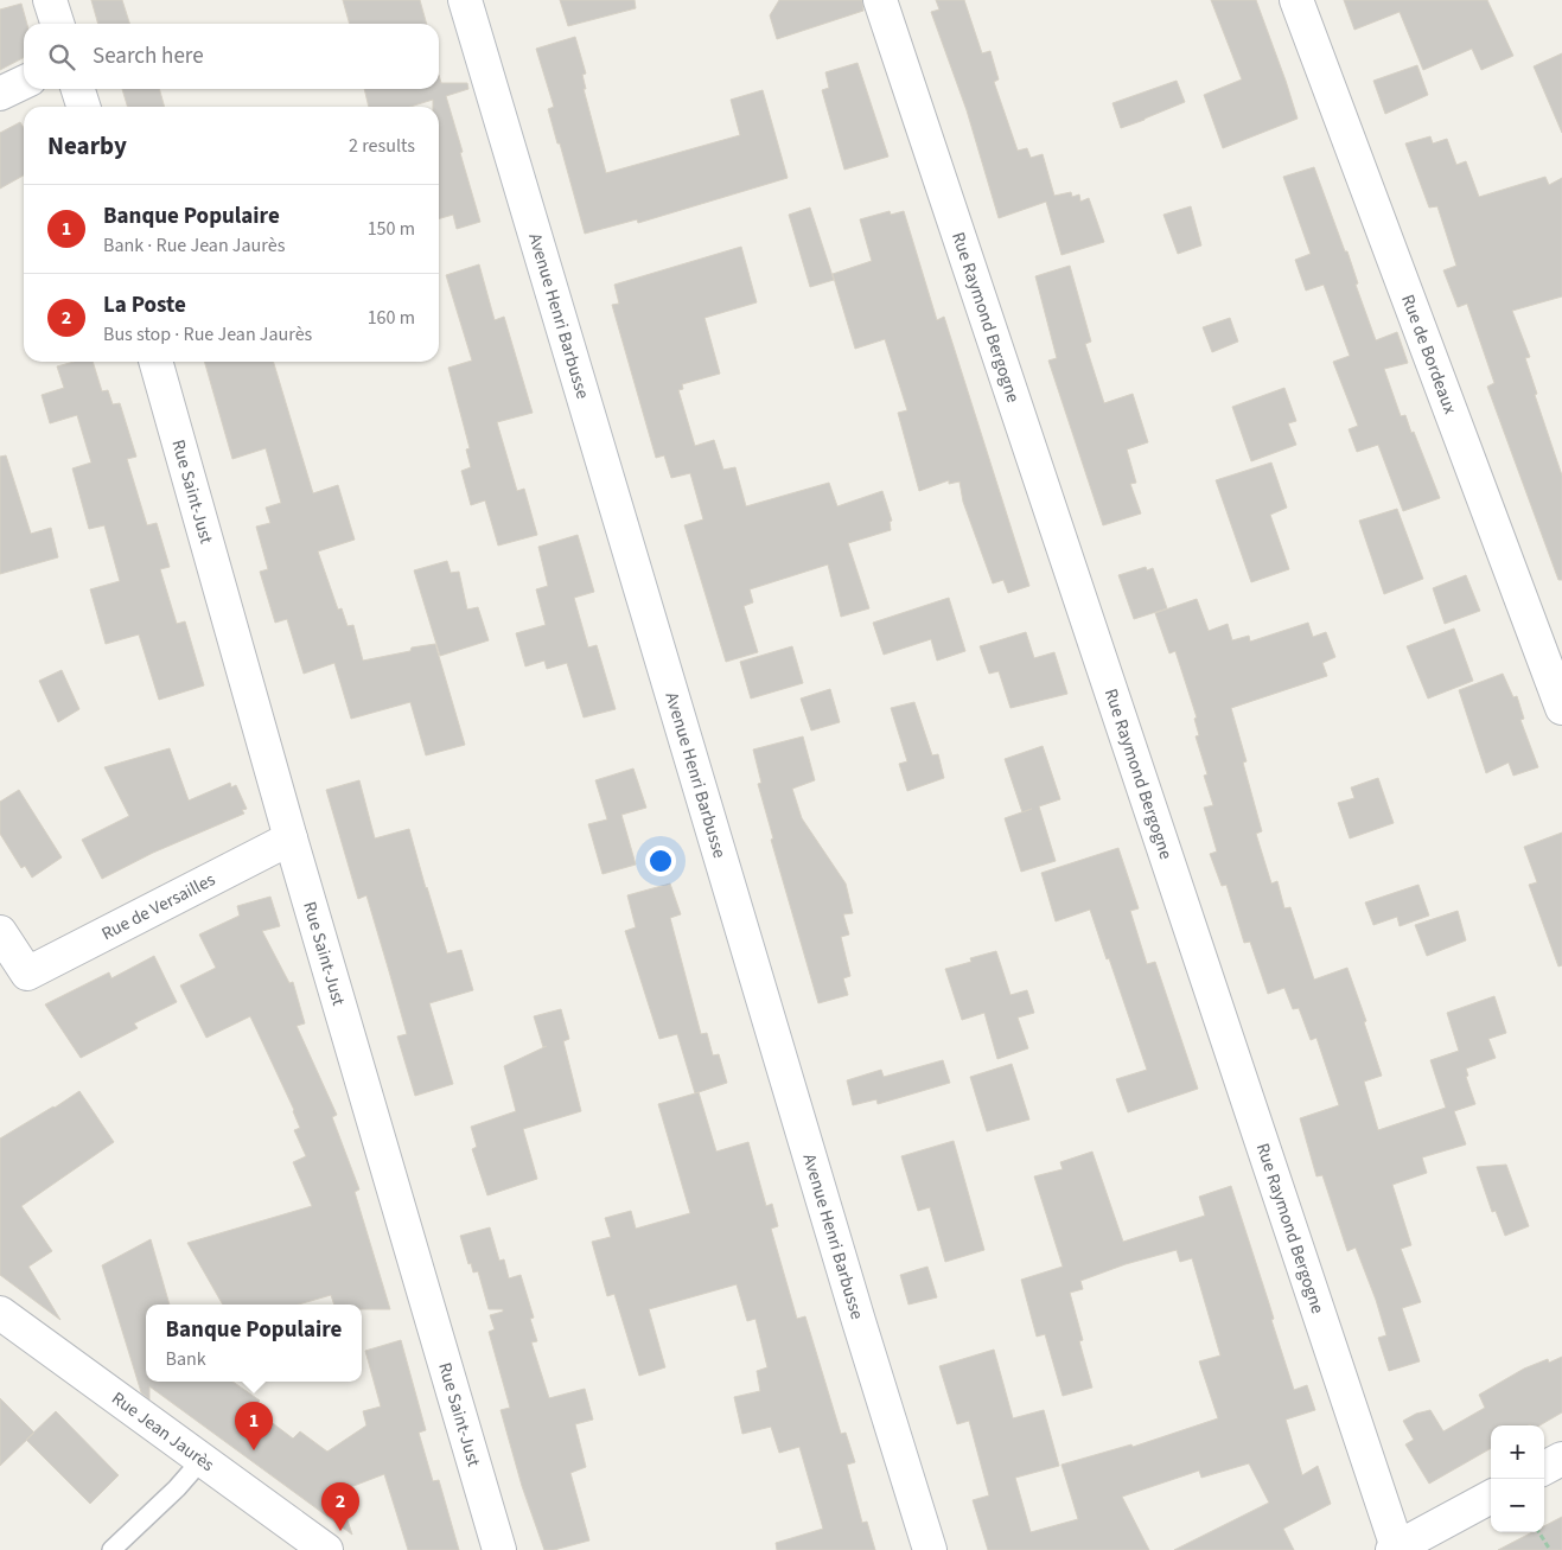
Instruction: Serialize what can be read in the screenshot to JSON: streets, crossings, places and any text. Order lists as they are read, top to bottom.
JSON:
{
  "streets": {
    "street": [
      "Avenue Henri Barbusse",
      "Rue Raymond Bergogne",
      "Rue de Bordeaux",
      "Rue Saint-Just",
      "Rue de Versailles",
      "Rue Jean Jaurès"
    ]
  },
  "crossings": [
    ["Rue Saint-Just", "Rue de Versailles"]
  ],
  "page": {
    "search": "Search here",
    "heading": ["Nearby", "2 results"],
    "list": [
      {
        "mark": "1",
        "name": "Banque Populaire",
        "note": "Bank · Rue Jean Jaurès",
        "value": "150 m"
      },
      {
        "mark": "2",
        "name": "La Poste",
        "note": "Bus stop · Rue Jean Jaurès",
        "value": "160 m"
      }
    ],
    "popup": ["Banque Populaire", "Bank"],
    "pins": ["1", "2"],
    "map_buttons": ["+", "−"]
  }
}
